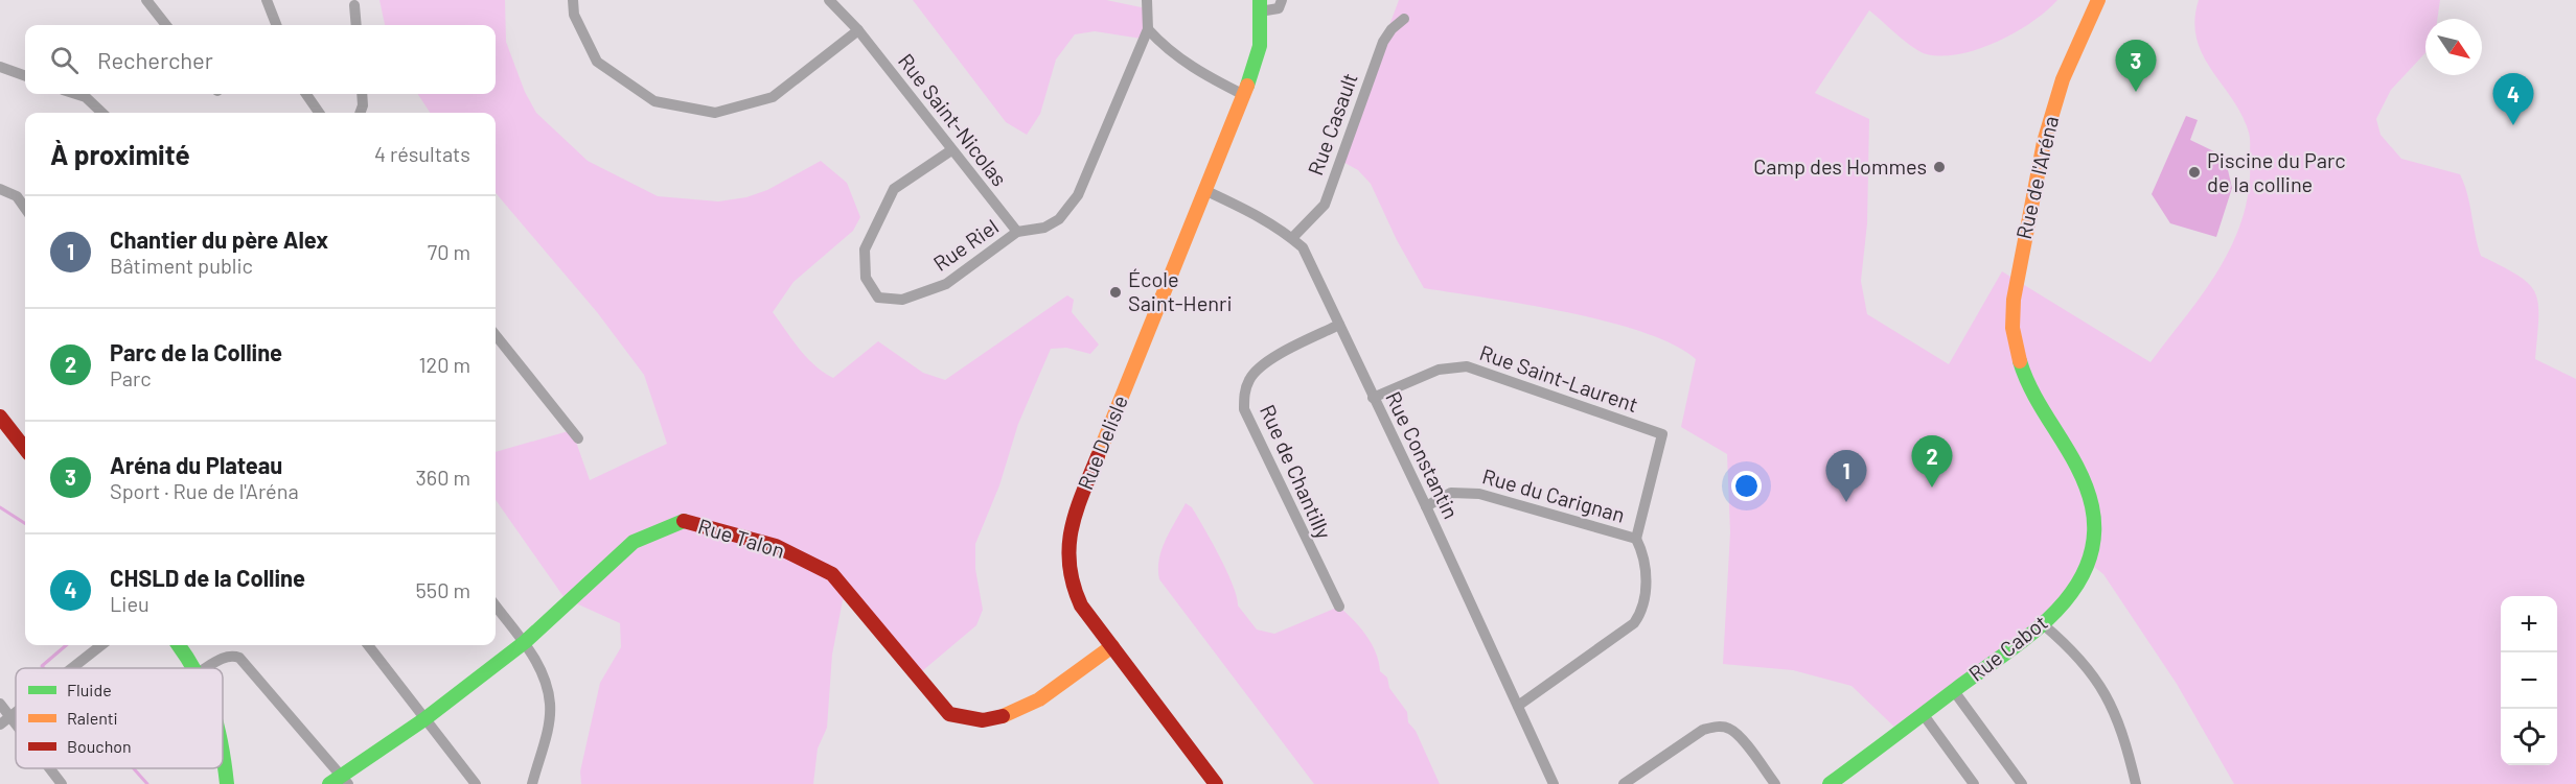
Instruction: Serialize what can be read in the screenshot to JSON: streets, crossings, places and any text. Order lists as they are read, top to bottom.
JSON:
{
  "streets": {
    "street": [
      "Rue Saint-Nicolas",
      "Rue Casault",
      "Rue de l'Aréna",
      "Rue Riel",
      "Rue Saint-Laurent",
      "Rue Delisle",
      "Rue Constantin",
      "Rue de Chantilly",
      "Rue du Carignan",
      "Rue Talon",
      "Rue Cabot"
    ]
  },
  "crossings": [
    ["Rue Saint-Nicolas", "Rue Riel"],
    ["Rue Casault", "Rue Constantin"],
    ["Rue de l'Aréna", "Rue Cabot"],
    ["Rue Saint-Laurent", "Rue Constantin"],
    ["Rue Saint-Laurent", "Rue du Carignan"],
    ["Rue Delisle", "Rue Constantin"],
    ["Rue Delisle", "Rue Talon"],
    ["Rue Constantin", "Rue de Chantilly"],
    ["Rue Constantin", "Rue du Carignan"]
  ],
  "places": ["Camp des Hommes", "Piscine du Parc de la colline", "École Saint-Henri"],
  "legend": ["Fluide", "Ralenti", "Bouchon"],
  "north": "bottom right",
  "page": {
    "search": "Rechercher",
    "pins": [
      "3",
      "4",
      "2",
      "1"
    ],
    "heading": ["À proximité", "4 résultats"],
    "list": [
      {
        "mark": "1",
        "name": "Chantier du père Alex",
        "note": "Bâtiment public",
        "value": "70 m"
      },
      {
        "mark": "2",
        "name": "Parc de la Colline",
        "note": "Parc",
        "value": "120 m"
      },
      {
        "mark": "3",
        "name": "Aréna du Plateau",
        "note": "Sport · Rue de l'Aréna",
        "value": "360 m"
      },
      {
        "mark": "4",
        "name": "CHSLD de la Colline",
        "note": "Lieu",
        "value": "550 m"
      }
    ],
    "map_buttons": ["+", "−"]
  }
}
